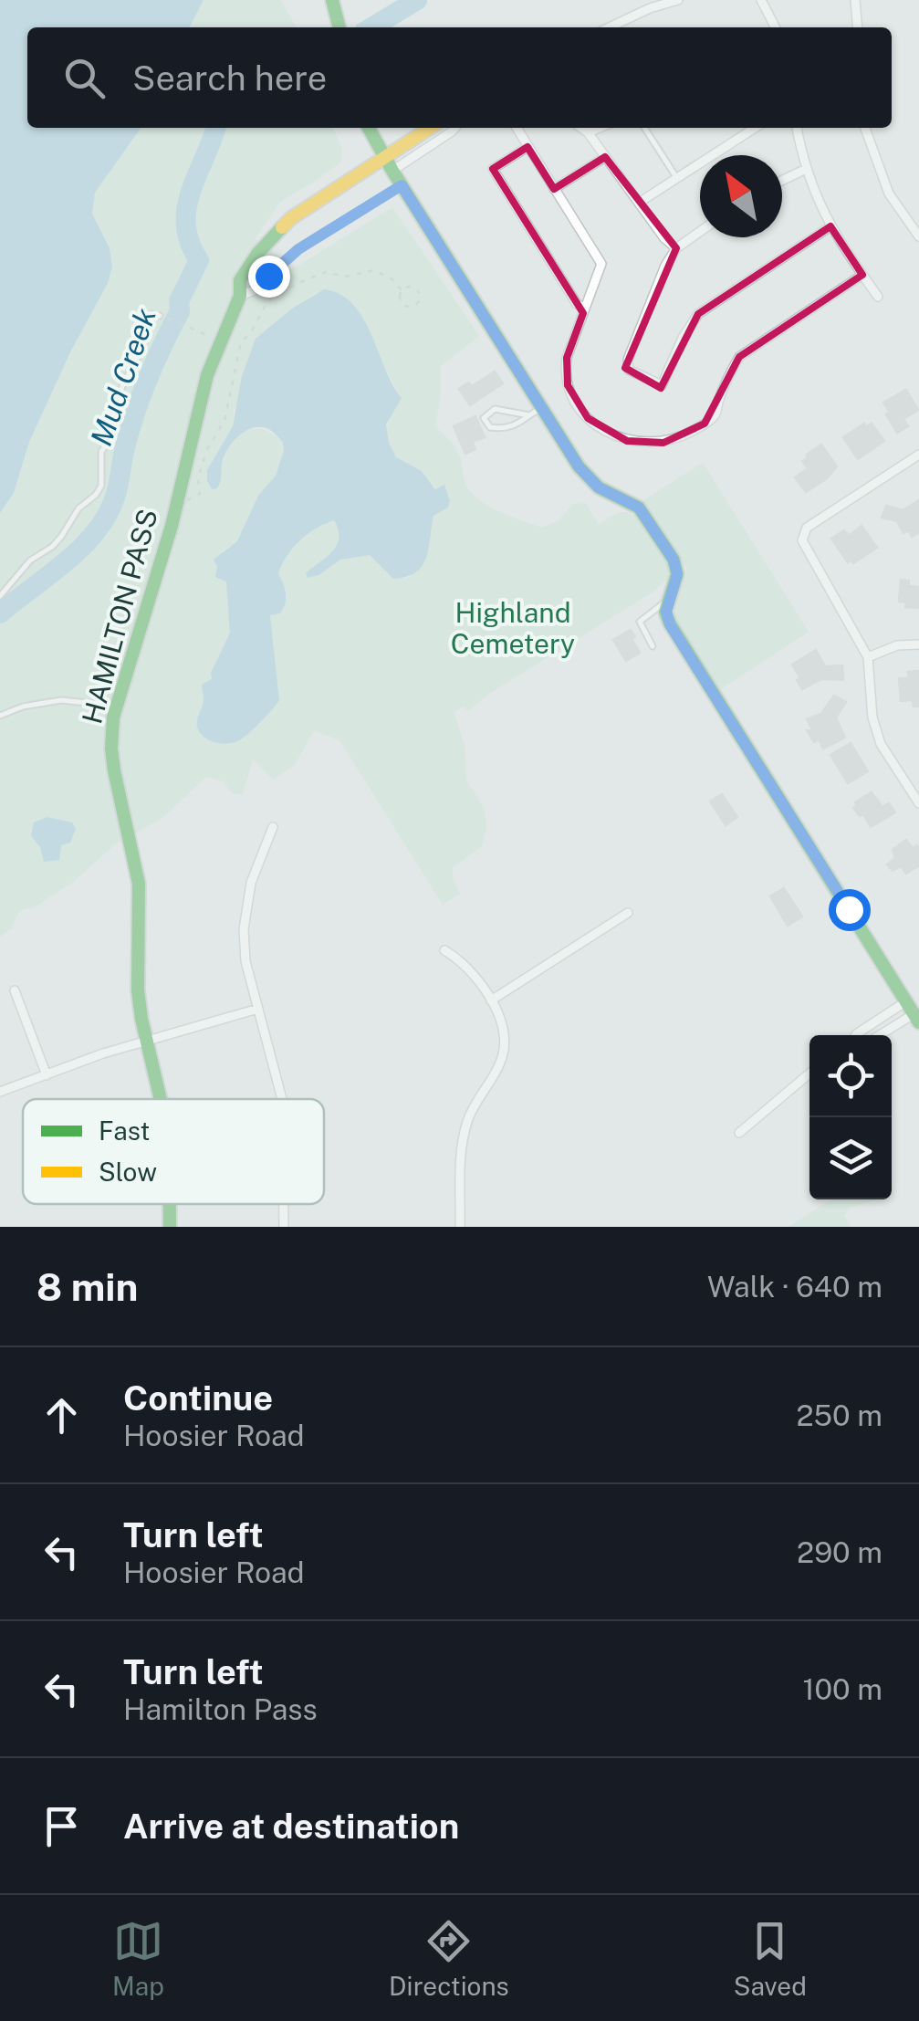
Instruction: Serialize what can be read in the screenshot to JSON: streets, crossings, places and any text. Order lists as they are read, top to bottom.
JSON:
{
  "streets": {
    "street": ["HAMILTON PASS"]
  },
  "water": ["Mud Creek"],
  "parks": ["Highland Cemetery"],
  "legend": ["Fast", "Slow"],
  "north": "top left",
  "page": {
    "search": "Search here",
    "heading": ["8 min", "Walk · 640 m"],
    "list": [
      ["Continue", "Hoosier Road", "250 m"],
      ["Turn left", "Hoosier Road", "290 m"],
      ["Turn left", "Hamilton Pass", "100 m"],
      "Arrive at destination"
    ],
    "nav": ["Map", "Directions", "Saved"]
  }
}
